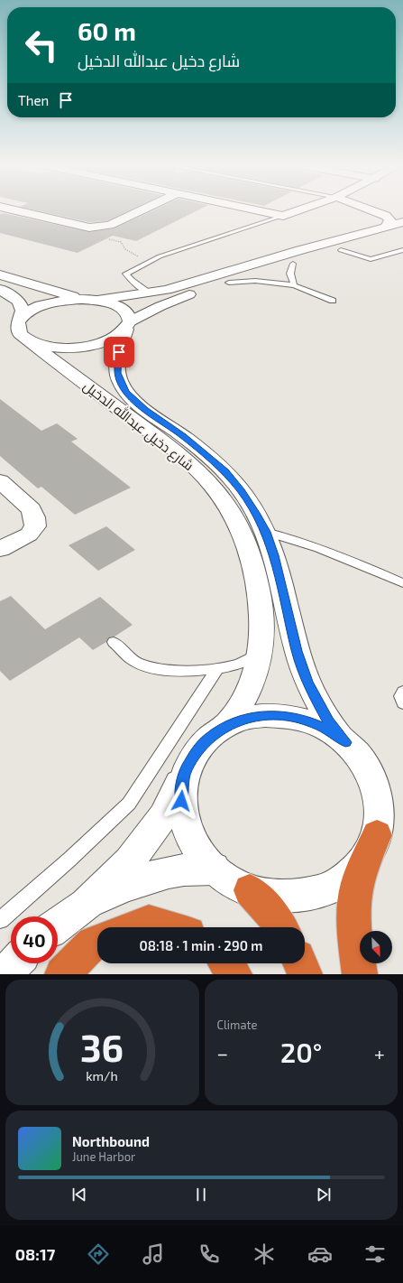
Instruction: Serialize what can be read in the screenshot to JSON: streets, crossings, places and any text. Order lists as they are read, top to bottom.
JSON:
{
  "streets": {
    "street": ["شارع دخيل عبدالله الدخيل"]
  },
  "north": "bottom right",
  "page": {
    "turn": ["60 m", "شارع دخيل عبدالله الدخيل"],
    "then": "Then",
    "limit": "40",
    "trip": "08:18 · 1 min · 290 m",
    "tile": "Climate",
    "heat": ["−", "20°", "+"],
    "song": ["Northbound", "June Harbor"],
    "tabs": "08:17",
    "gauge": ["36", "km/h"]
  }
}
